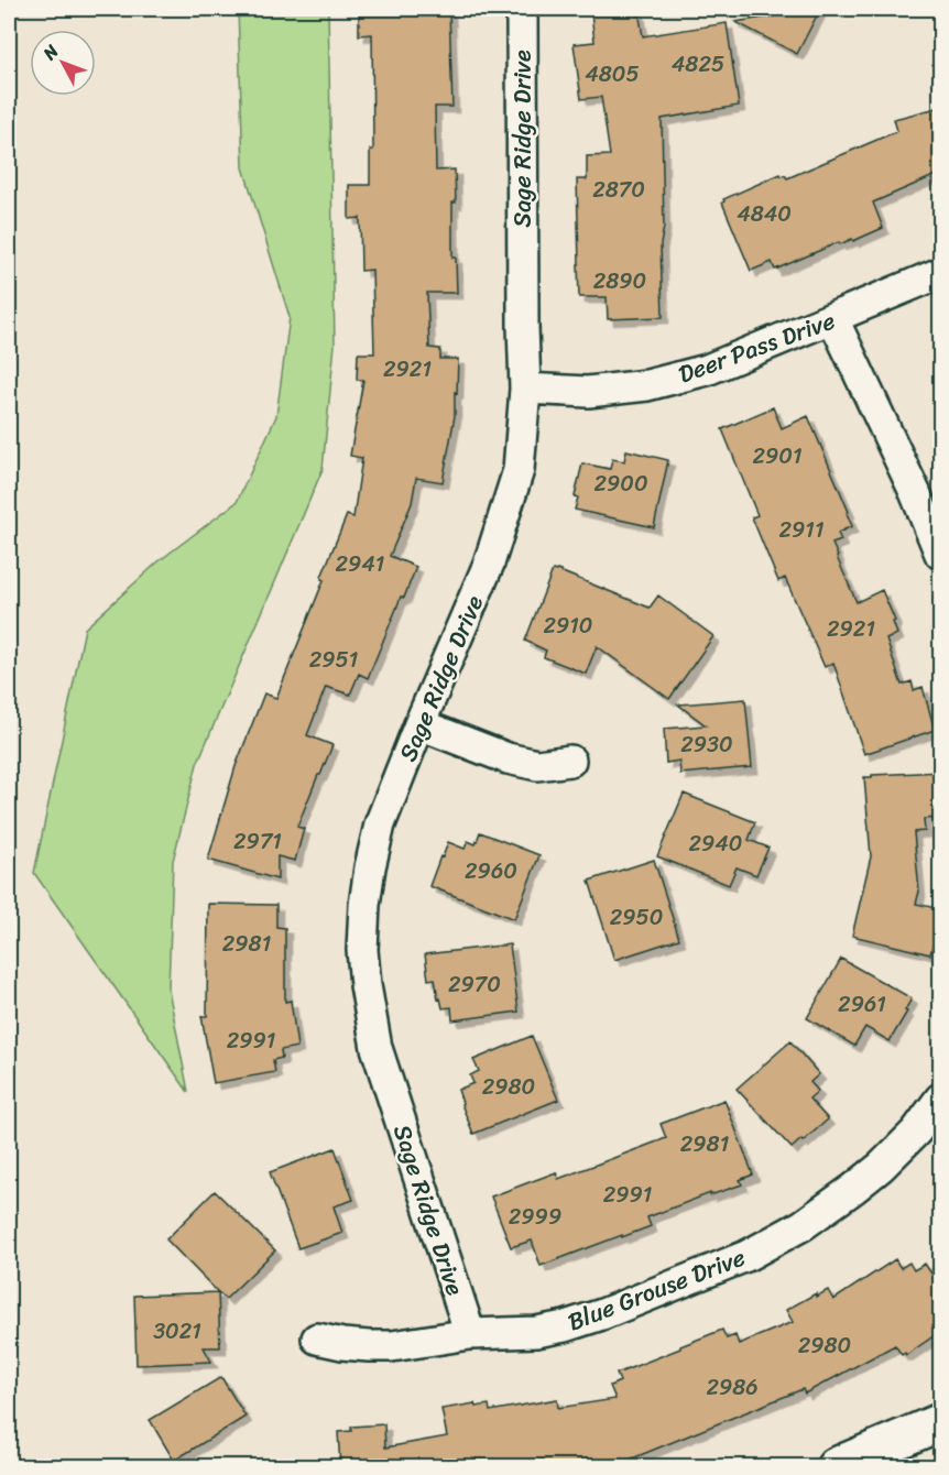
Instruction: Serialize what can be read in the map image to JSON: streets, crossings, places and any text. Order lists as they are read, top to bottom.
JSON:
{
  "streets": {
    "street": ["Sage Ridge Drive", "Deer Pass Drive", "Blue Grouse Drive"]
  },
  "crossings": [
    ["Sage Ridge Drive", "Deer Pass Drive"],
    ["Sage Ridge Drive", "Blue Grouse Drive"]
  ],
  "house_numbers": [
    "4825",
    "4805",
    "2870",
    "4840",
    "2890",
    "2921",
    "2901",
    "2900",
    "2911",
    "2941",
    "2910",
    "2921",
    "2951",
    "2930",
    "2971",
    "2940",
    "2960",
    "2950",
    "2981",
    "2970",
    "2961",
    "2991",
    "2980",
    "2981",
    "2991",
    "2999",
    "3021",
    "2980",
    "2986"
  ],
  "north": "top left"
}
